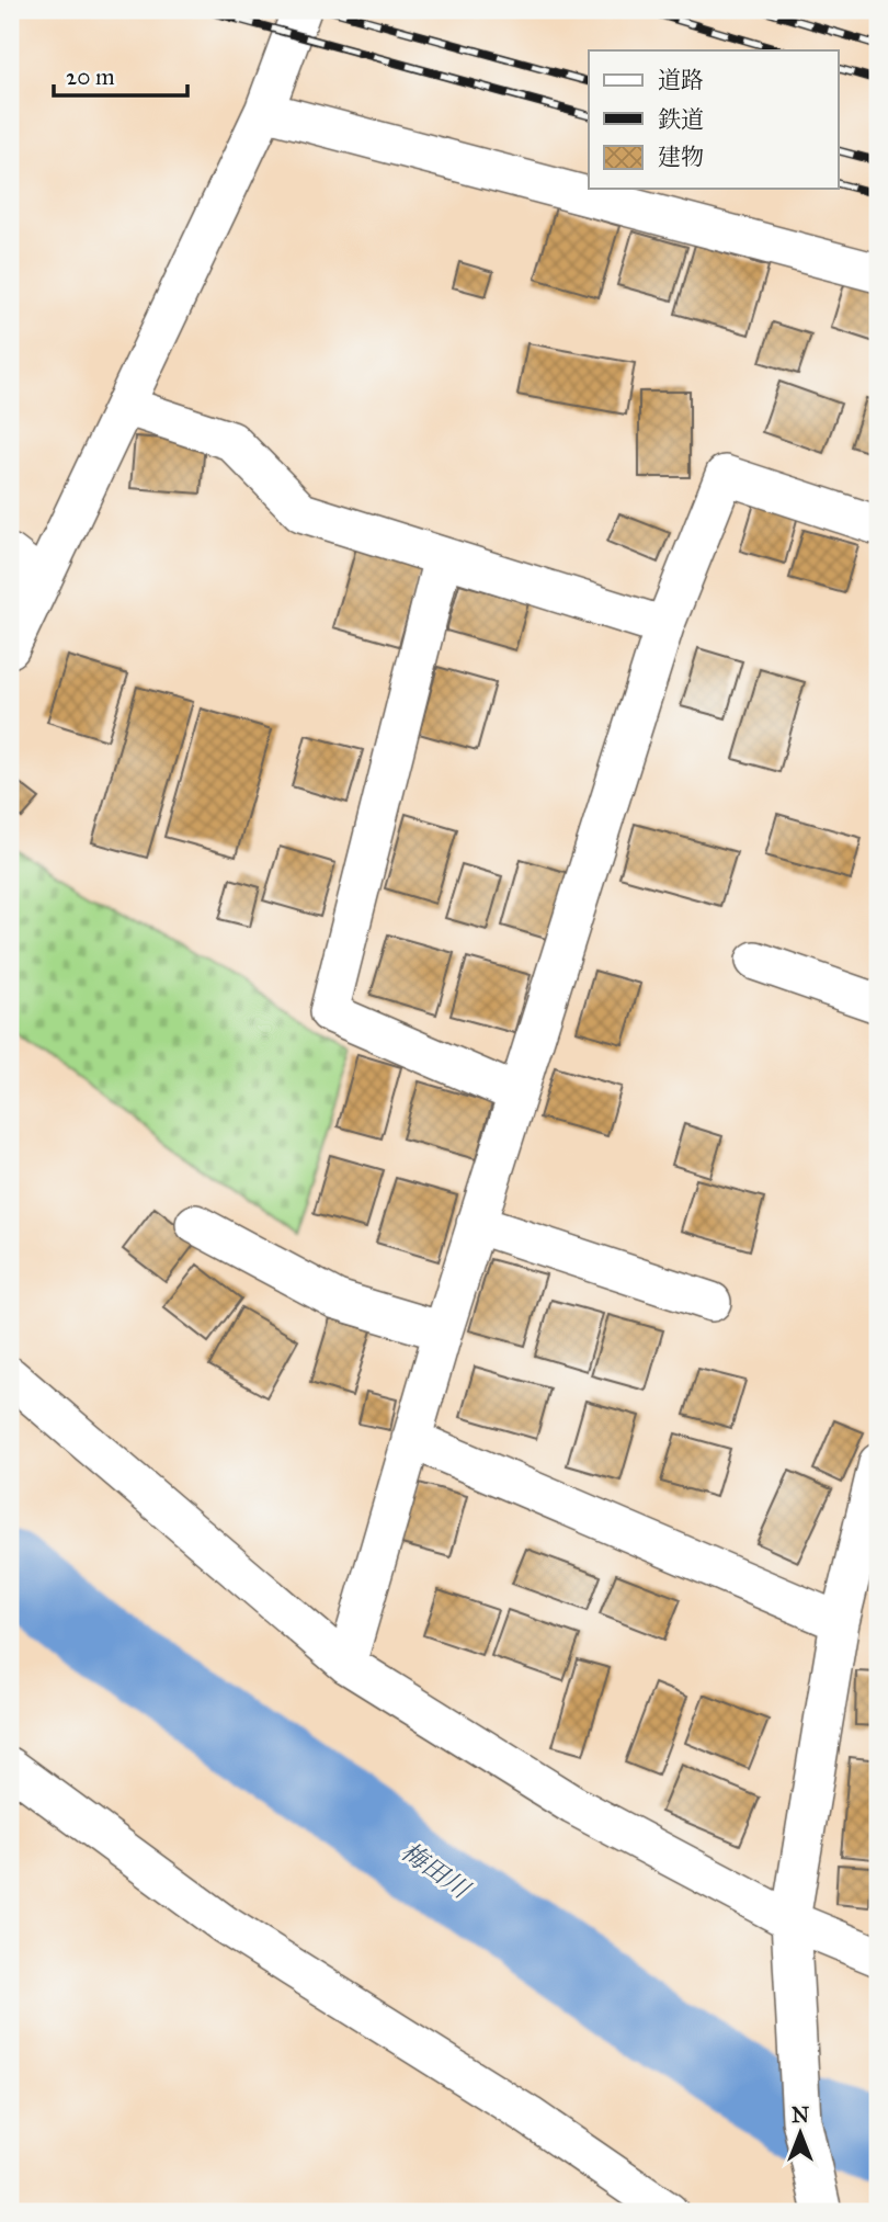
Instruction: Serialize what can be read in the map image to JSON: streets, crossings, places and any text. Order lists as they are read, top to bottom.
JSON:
{
  "water": ["梅田川"],
  "legend": ["道路", "鉄道", "建物"],
  "scale_bar": "20 m",
  "north": "top"
}
